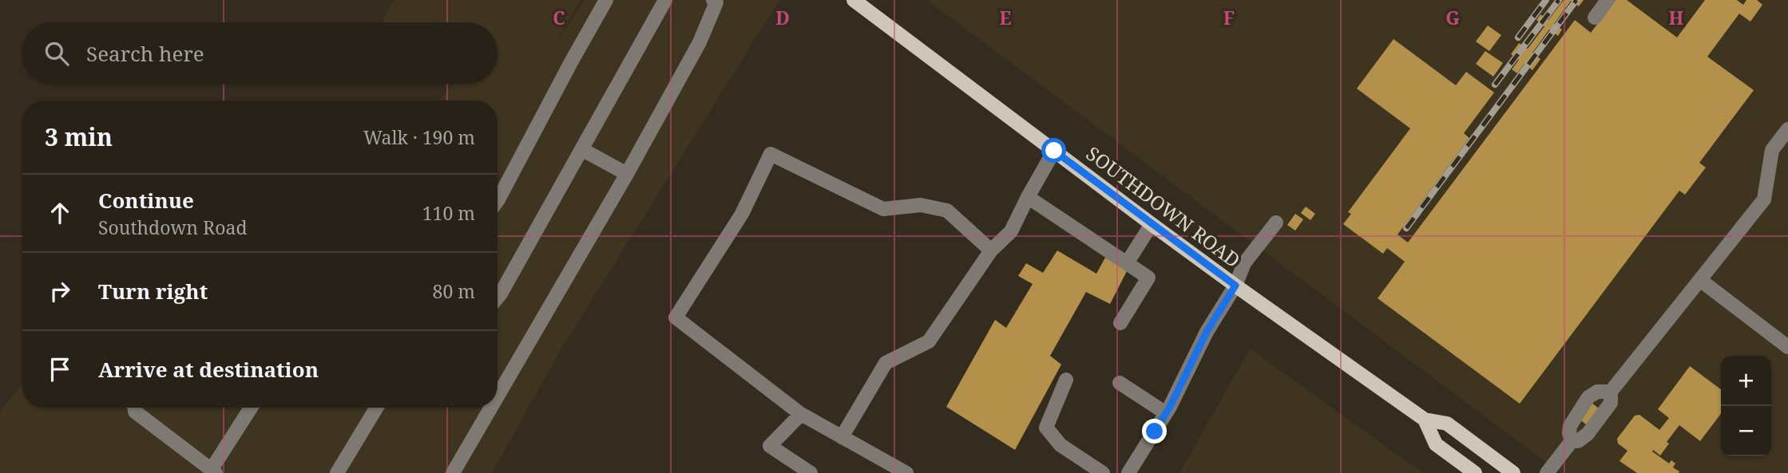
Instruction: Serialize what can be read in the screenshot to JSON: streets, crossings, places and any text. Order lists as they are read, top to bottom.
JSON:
{
  "streets": {
    "main road": ["SOUTHDOWN ROAD"]
  },
  "page": {
    "search": "Search here",
    "heading": ["3 min", "Walk · 190 m"],
    "list": [
      ["Continue", "Southdown Road", "110 m"],
      ["Turn right", "80 m"],
      "Arrive at destination"
    ],
    "map_buttons": ["+", "−"]
  },
  "grid": {
    "columns": [
      "C",
      "D",
      "E",
      "F",
      "G",
      "H"
    ]
  }
}
